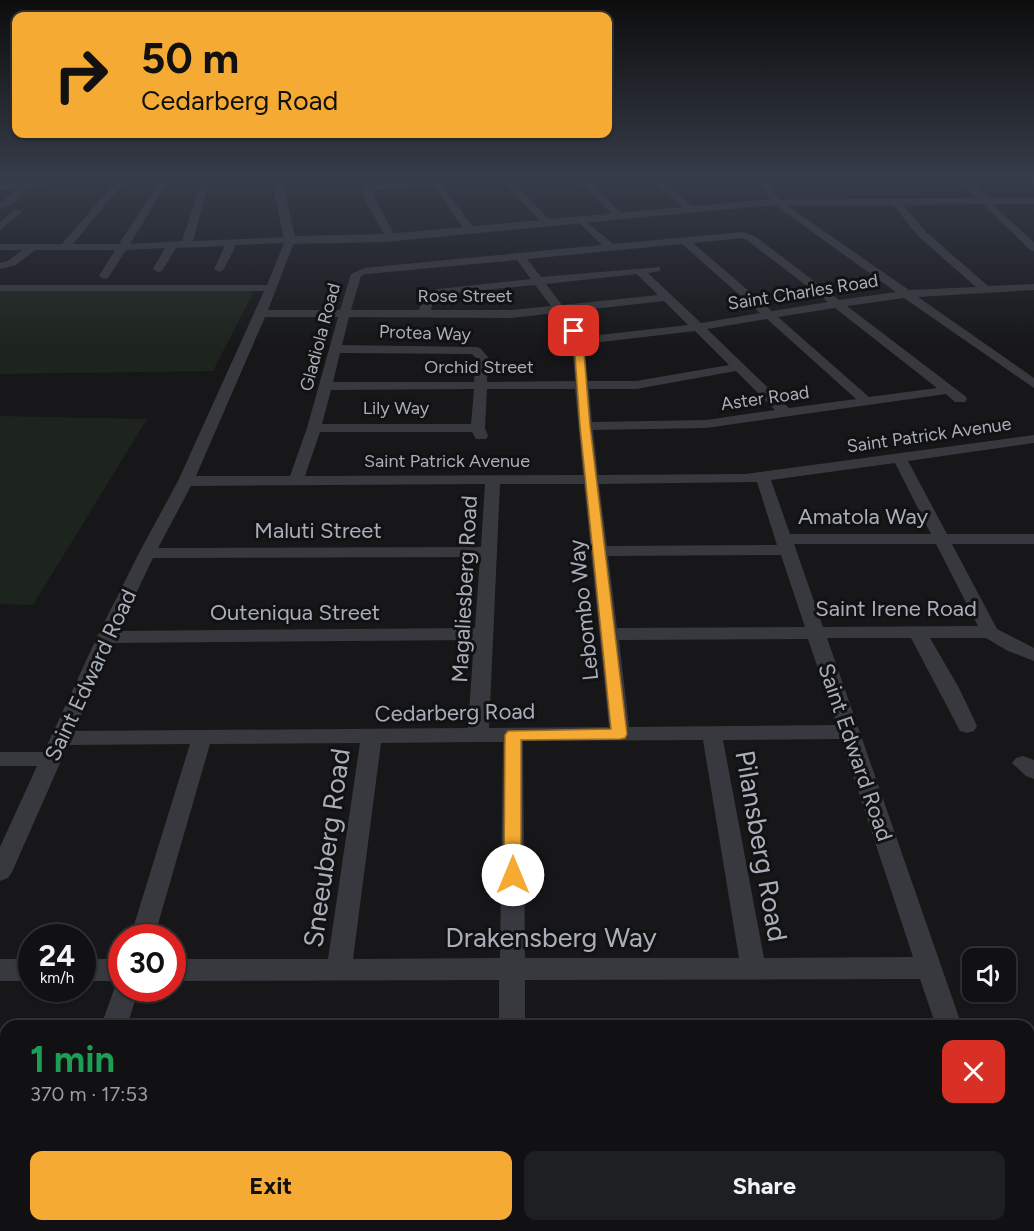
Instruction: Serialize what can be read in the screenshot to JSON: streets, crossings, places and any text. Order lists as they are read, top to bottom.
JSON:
{
  "streets": {
    "street": [
      "Saint Charles Road",
      "Rose Street",
      "Protea Way",
      "Gladiola Road",
      "Orchid Street",
      "Aster Road",
      "Lily Way",
      "Saint Patrick Avenue",
      "Amatola Way",
      "Maluti Street",
      "Magaliesberg Road",
      "Saint Irene Road",
      "Lebombo Way",
      "Outeniqua Street",
      "Saint Edward Road",
      "Cedarberg Road",
      "Pilansberg Road",
      "Sneeuberg Road",
      "Drakensberg Way"
    ]
  },
  "crossings": [
    ["Saint Charles Road", "Gladiola Road"],
    ["Saint Charles Road", "Aster Road"],
    ["Saint Charles Road", "Lebombo Way"],
    ["Rose Street", "Gladiola Road"],
    ["Protea Way", "Gladiola Road"],
    ["Protea Way", "Orchid Street"],
    ["Protea Way", "Lily Way"],
    ["Gladiola Road", "Orchid Street"],
    ["Gladiola Road", "Aster Road"],
    ["Gladiola Road", "Lily Way"],
    ["Gladiola Road", "Saint Patrick Avenue"],
    ["Orchid Street", "Lily Way"],
    ["Orchid Street", "Lebombo Way"],
    ["Aster Road", "Lebombo Way"],
    ["Saint Patrick Avenue", "Magaliesberg Road"],
    ["Saint Patrick Avenue", "Saint Irene Road"],
    ["Saint Patrick Avenue", "Lebombo Way"],
    ["Saint Patrick Avenue", "Saint Edward Road"],
    ["Amatola Way", "Saint Irene Road"],
    ["Amatola Way", "Lebombo Way"],
    ["Amatola Way", "Saint Edward Road"],
    ["Maluti Street", "Magaliesberg Road"],
    ["Maluti Street", "Saint Edward Road"],
    ["Magaliesberg Road", "Outeniqua Street"],
    ["Magaliesberg Road", "Cedarberg Road"],
    ["Saint Irene Road", "Lebombo Way"],
    ["Saint Irene Road", "Saint Edward Road"],
    ["Lebombo Way", "Cedarberg Road"],
    ["Outeniqua Street", "Saint Edward Road"],
    ["Saint Edward Road", "Cedarberg Road"],
    ["Saint Edward Road", "Drakensberg Way"],
    ["Cedarberg Road", "Pilansberg Road"],
    ["Cedarberg Road", "Sneeuberg Road"],
    ["Pilansberg Road", "Drakensberg Way"],
    ["Sneeuberg Road", "Drakensberg Way"]
  ],
  "page": {
    "turn": ["50 m", "Cedarberg Road"],
    "speed": "24 km/h",
    "limit": "30",
    "heading": ["1 min", "370 m · 17:53"],
    "buttons": ["Exit", "Share"]
  }
}
